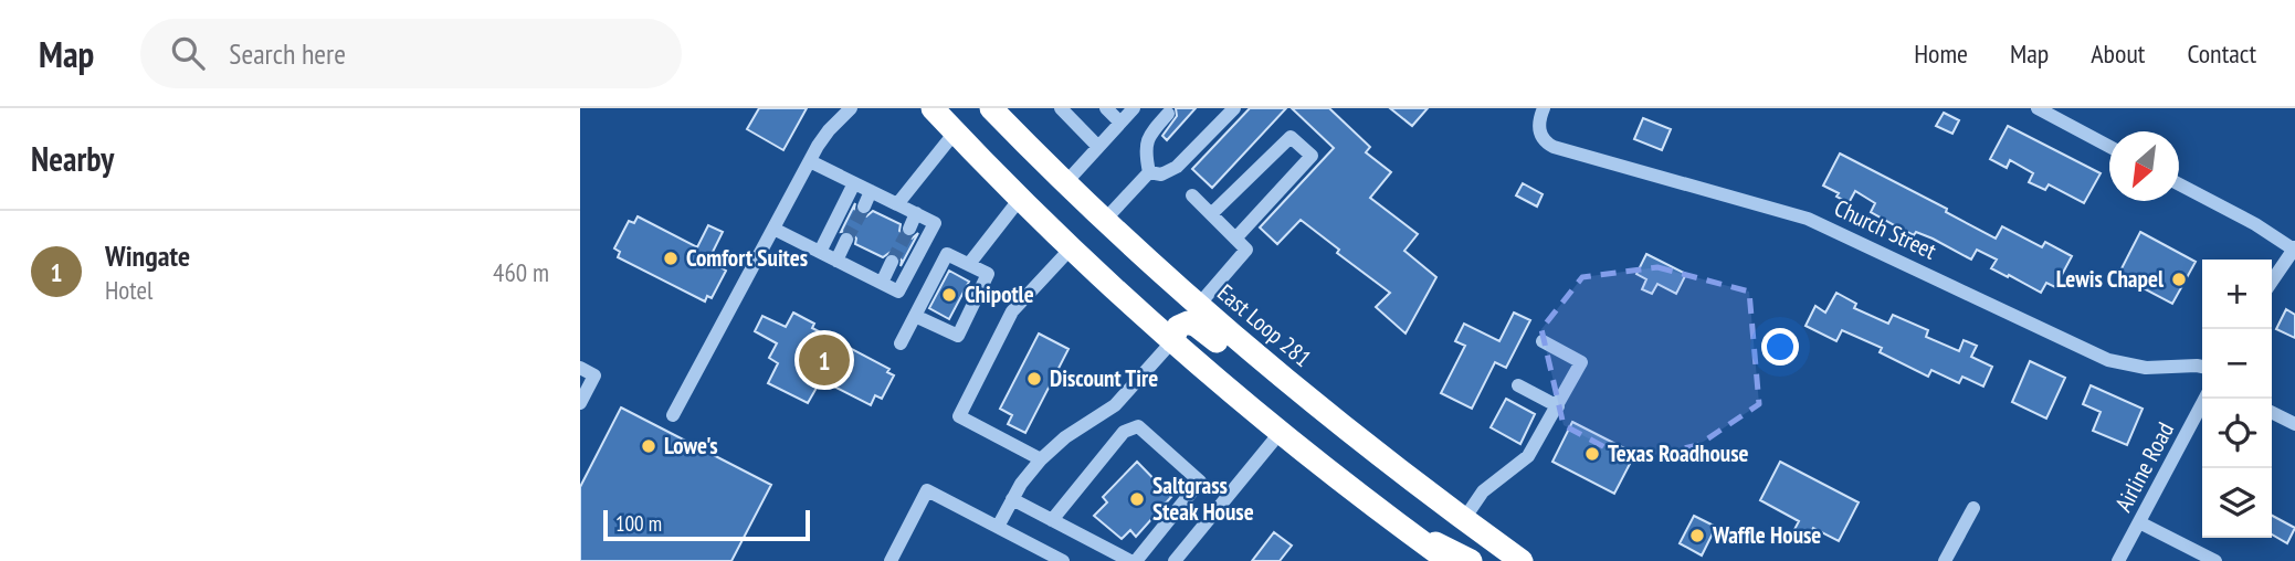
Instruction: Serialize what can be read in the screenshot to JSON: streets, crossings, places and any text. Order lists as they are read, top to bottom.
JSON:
{
  "streets": {
    "highway": ["East Loop 281"],
    "street": ["Church Street", "Airline Road"]
  },
  "places": [
    "Comfort Suites",
    "Lewis Chapel",
    "Chipotle",
    "Discount Tire",
    "Lowe's",
    "Texas Roadhouse",
    "Saltgrass Steak House",
    "Waffle House"
  ],
  "scale_bar": "100 m",
  "north": "bottom left",
  "page": {
    "header": "Map",
    "search": "Search here",
    "nav": [
      "Home",
      "Map",
      "About",
      "Contact"
    ],
    "heading": "Nearby",
    "list": [
      {
        "mark": "1",
        "name": "Wingate",
        "note": "Hotel",
        "value": "460 m"
      }
    ],
    "map_buttons": ["+", "−"],
    "pins": "1",
    "scale": "100 m"
  }
}
